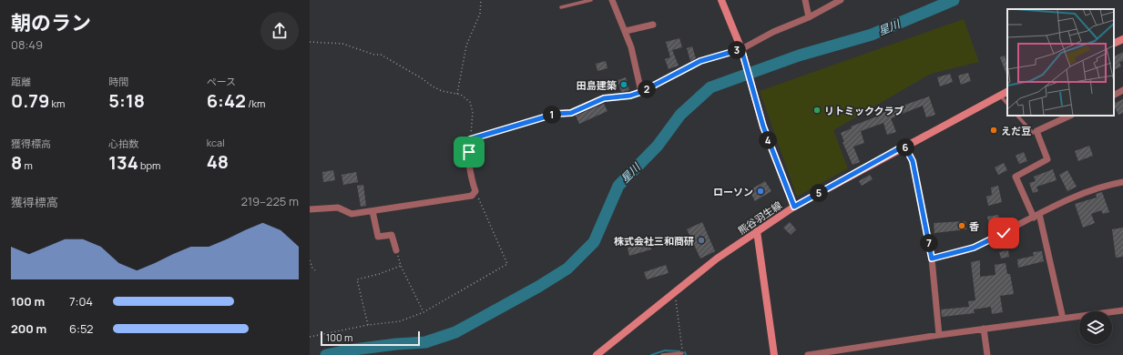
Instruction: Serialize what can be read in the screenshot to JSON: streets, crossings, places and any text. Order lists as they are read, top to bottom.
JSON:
{
  "streets": {
    "main road": ["熊谷羽生線"]
  },
  "water": ["星川"],
  "places": [
    "田島建築",
    "リトミッククラブ",
    "えだ豆",
    "ローソン",
    "香",
    "株式会社三和商研"
  ],
  "scale_bar": "100 m",
  "page": {
    "heading": ["朝のラン", "08:49"],
    "pins": [
      "3",
      "2",
      "1",
      "4",
      "6",
      "5",
      "7"
    ],
    "stats": [
      ["距離", "0.79 km"],
      ["時間", "5:18"],
      ["ペース", "6:42 /km"],
      ["獲得標高", "8 m"],
      ["心拍数", "134 bpm"],
      ["kcal", "48"]
    ],
    "chart": ["獲得標高", "219–225 m"],
    "list": [
      {
        "name": "100 m",
        "note": "7:04"
      },
      {
        "name": "200 m",
        "note": "6:52"
      }
    ],
    "scale": "100 m"
  }
}
